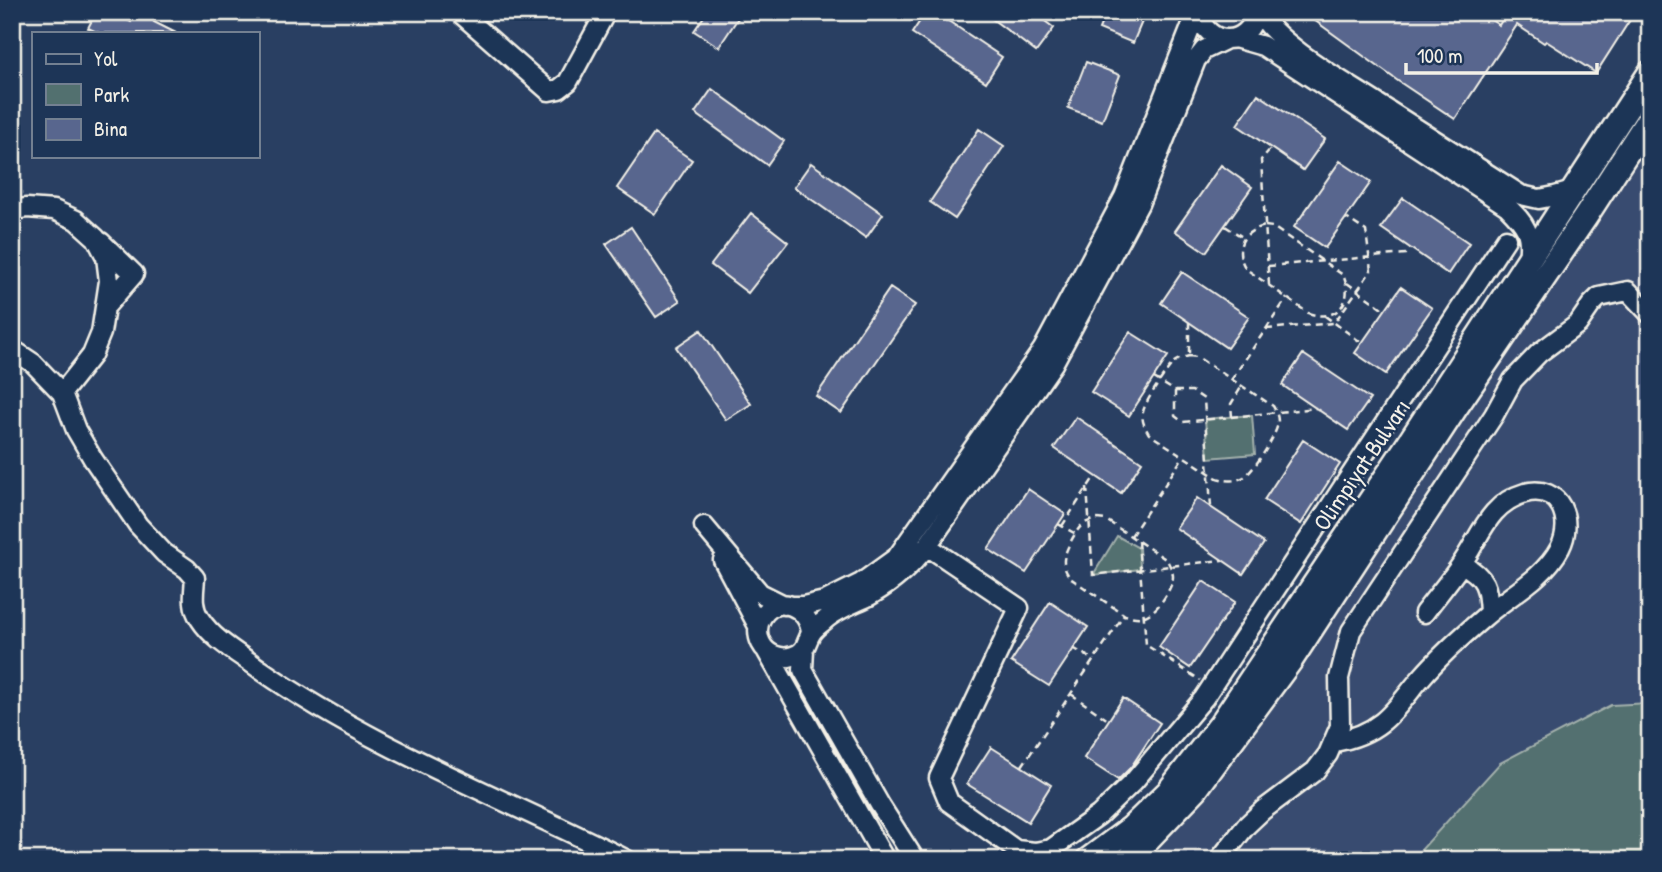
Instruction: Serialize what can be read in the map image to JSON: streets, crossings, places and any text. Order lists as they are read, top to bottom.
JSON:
{
  "streets": {
    "main road": ["Olimpiyat Bulvarı"]
  },
  "legend": ["Yol", "Park", "Bina"],
  "scale_bar": "100 m"
}
